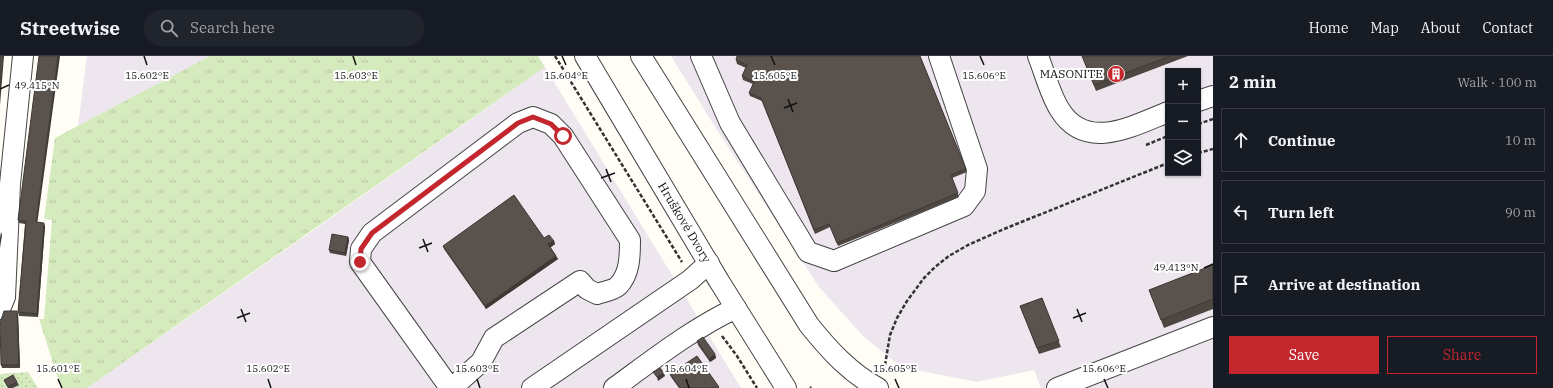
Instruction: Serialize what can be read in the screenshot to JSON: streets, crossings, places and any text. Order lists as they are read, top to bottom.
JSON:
{
  "streets": {
    "street": ["Hruškové Dvory"]
  },
  "places": {
    "building": ["MASONITE"]
  },
  "page": {
    "header": "Streetwise",
    "search": "Search here",
    "nav": [
      "Home",
      "Map",
      "About",
      "Contact"
    ],
    "heading": ["2 min", "Walk · 100 m"],
    "map_buttons": ["+", "−"],
    "list": [
      ["Continue", "10 m"],
      ["Turn left", "90 m"],
      "Arrive at destination"
    ],
    "buttons": ["Save", "Share"]
  },
  "coordinates": [
    "15.602°E",
    "15.603°E",
    "15.604°E",
    "15.605°E",
    "15.606°E",
    "49.415°N",
    "49.413°N",
    "15.601°E"
  ]
}
